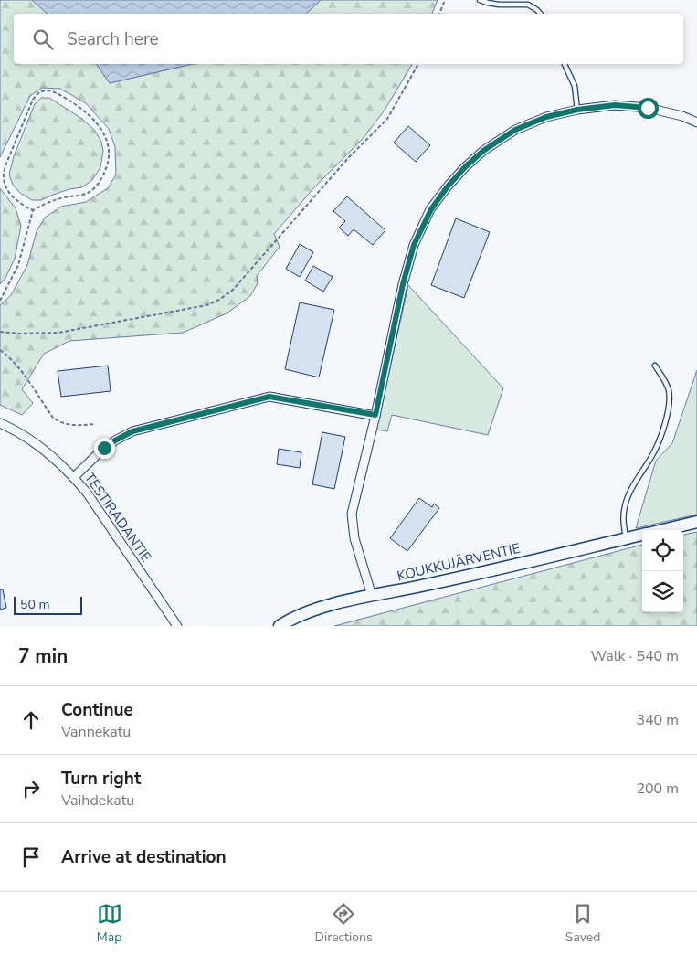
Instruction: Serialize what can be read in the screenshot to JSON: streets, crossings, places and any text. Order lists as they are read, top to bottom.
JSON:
{
  "streets": {
    "street": ["TESTIRADANTIE", "KOUKKUJÄRVENTIE"]
  },
  "scale_bar": "50 m",
  "page": {
    "search": "Search here",
    "scale": "50 m",
    "heading": ["7 min", "Walk · 540 m"],
    "list": [
      ["Continue", "Vannekatu", "340 m"],
      ["Turn right", "Vaihdekatu", "200 m"],
      "Arrive at destination"
    ],
    "nav": ["Map", "Directions", "Saved"]
  }
}
